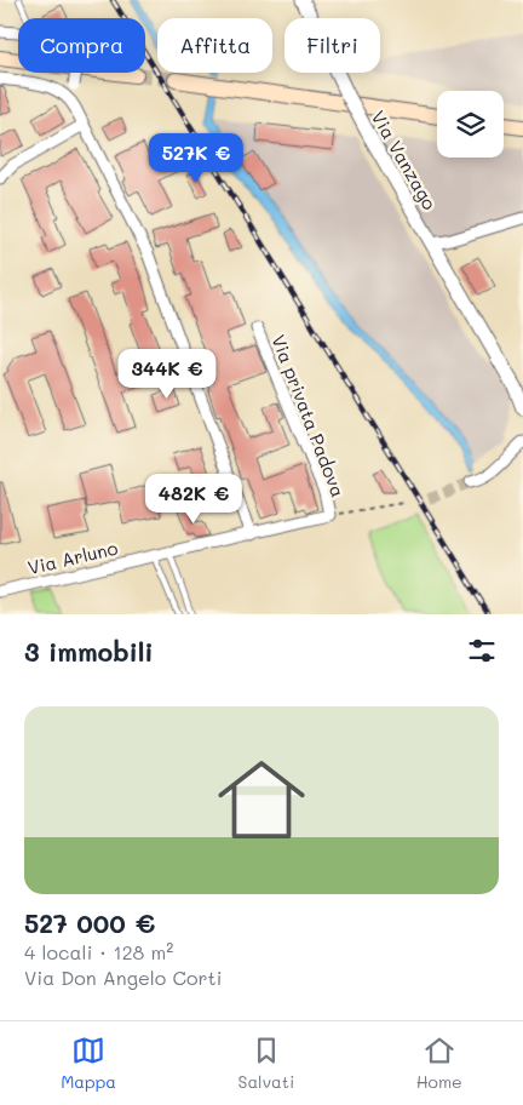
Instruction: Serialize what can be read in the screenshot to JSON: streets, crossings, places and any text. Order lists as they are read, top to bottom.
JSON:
{
  "streets": {
    "street": ["Via Vanzago", "Via privata Padova", "Via Arluno"]
  },
  "crossings": [
    ["Via privata Padova", "Via Arluno"]
  ],
  "page": {
    "chip": ["Compra", "Affitta", "Filtri"],
    "price": ["527K €", "344K €", "482K €"],
    "heading": "3 immobili",
    "list": [
      {
        "name": "527 000 €",
        "note": "4 locali · 128 m² · Via Don Angelo Corti"
      }
    ],
    "tabs": ["Mappa", "Salvati", "Home"]
  }
}
